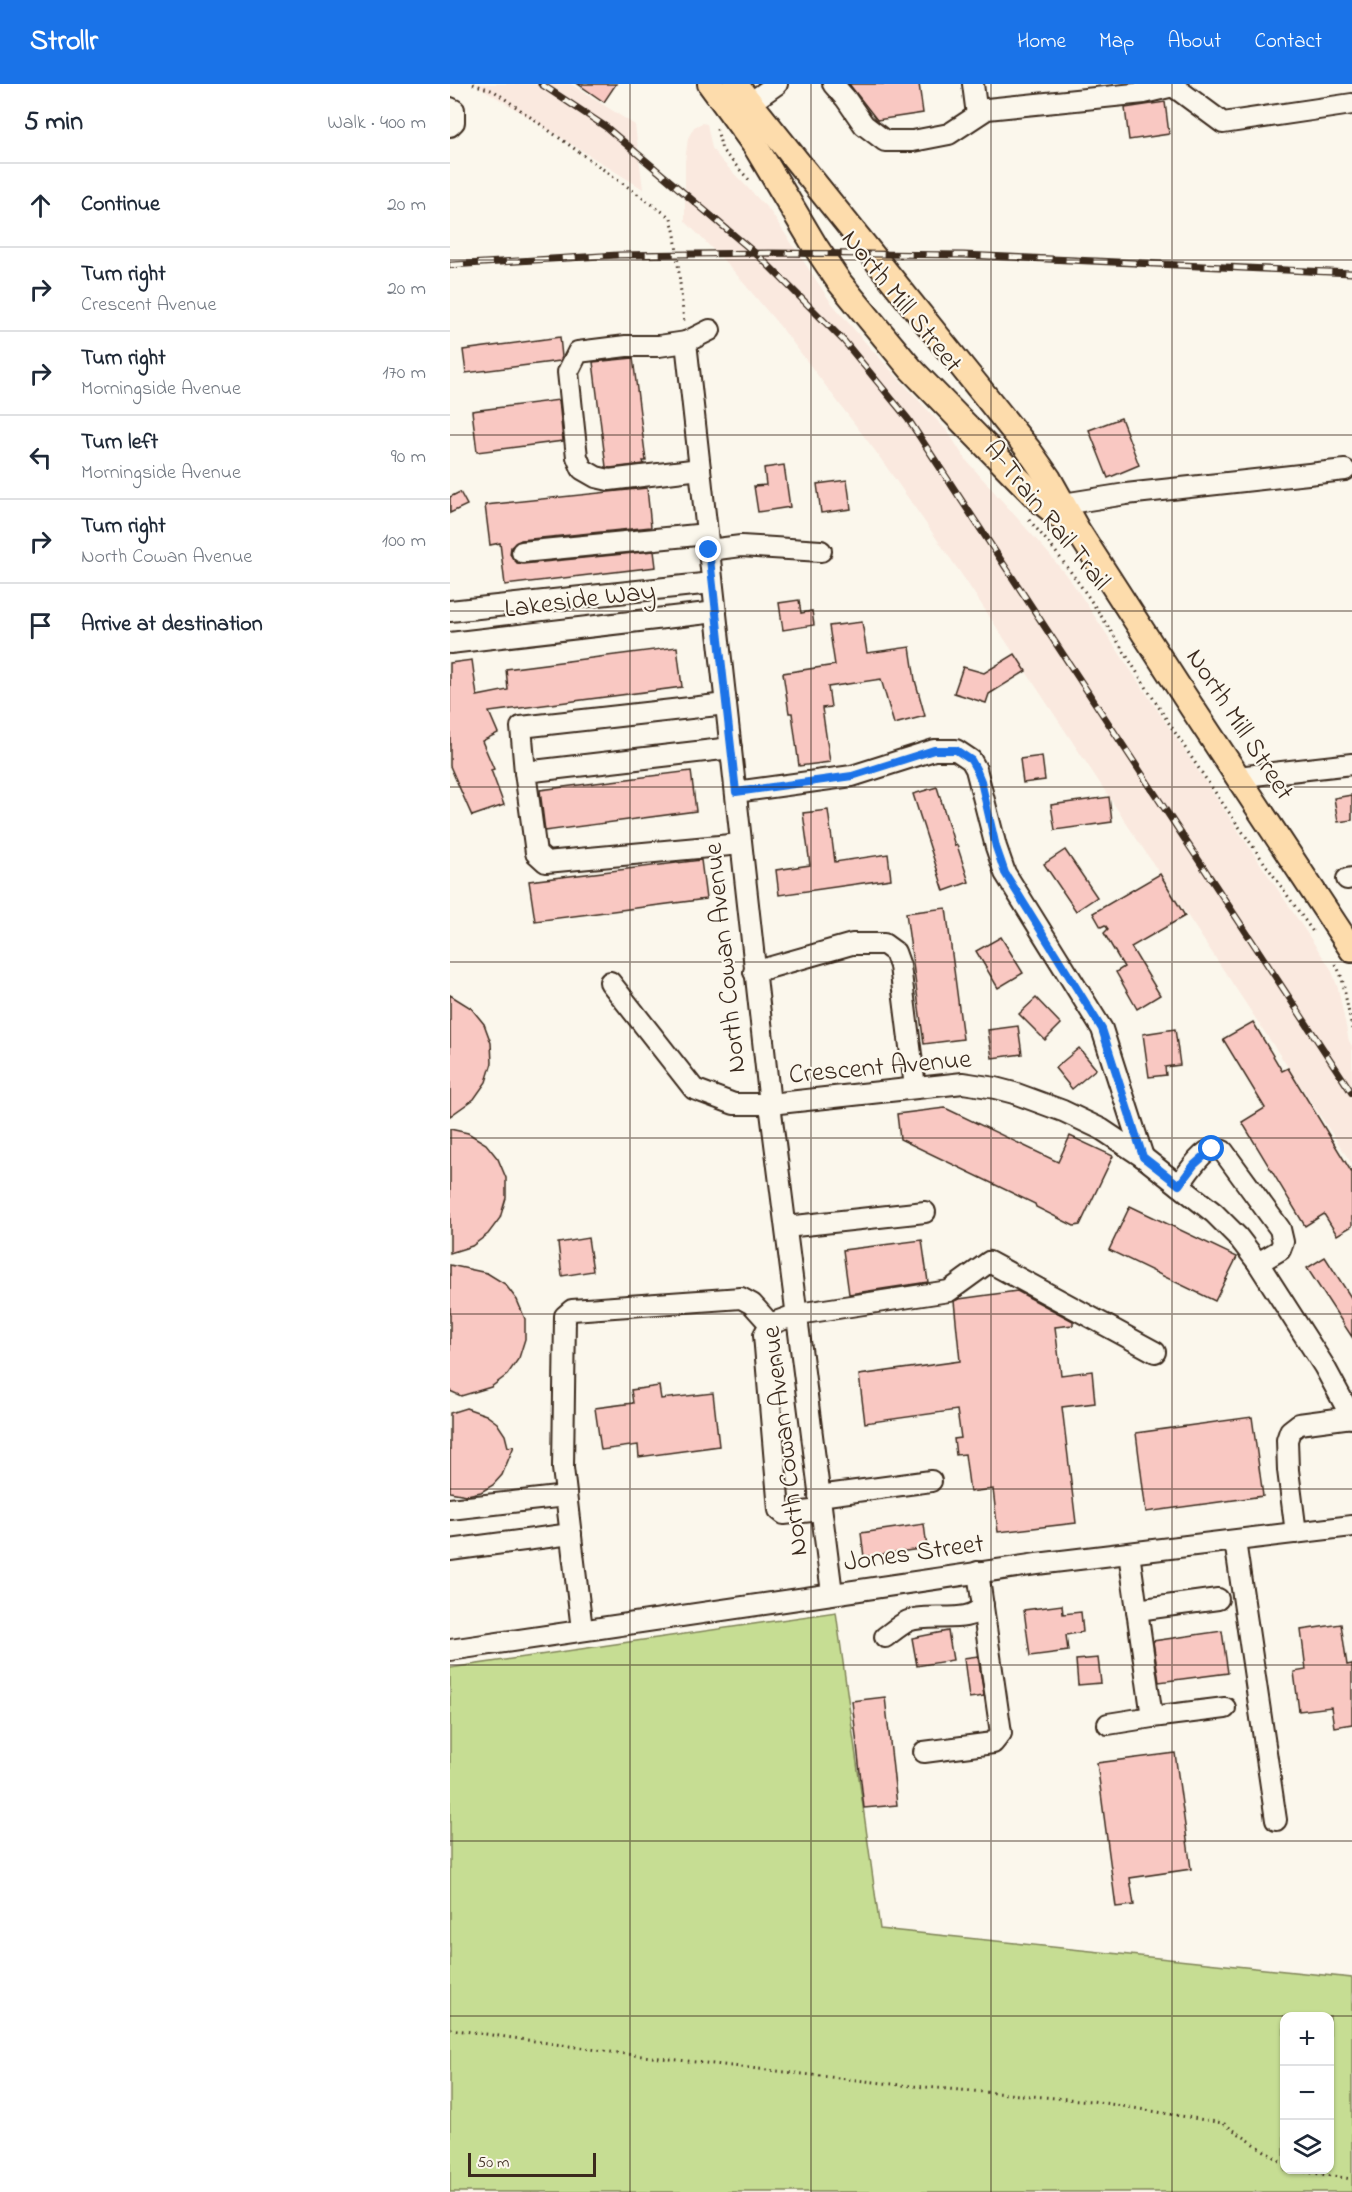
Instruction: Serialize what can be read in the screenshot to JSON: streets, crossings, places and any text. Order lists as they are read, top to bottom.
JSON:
{
  "streets": {
    "main road": ["North Mill Street"],
    "street": [
      "Lakeside Way",
      "North Cowan Avenue",
      "Crescent Avenue",
      "Jones Street"
    ],
    "path": ["A-Train Rail Trail"]
  },
  "crossings": [
    ["Lakeside Way", "North Cowan Avenue"],
    ["North Cowan Avenue", "Crescent Avenue"],
    ["North Cowan Avenue", "Jones Street"]
  ],
  "scale_bar": "50 m",
  "page": {
    "header": "Strollr",
    "nav": [
      "Home",
      "Map",
      "About",
      "Contact"
    ],
    "heading": ["5 min", "Walk · 400 m"],
    "list": [
      ["Continue", "20 m"],
      ["Turn right", "Crescent Avenue", "20 m"],
      ["Turn right", "Morningside Avenue", "170 m"],
      ["Turn left", "Morningside Avenue", "90 m"],
      ["Turn right", "North Cowan Avenue", "100 m"],
      "Arrive at destination"
    ],
    "map_buttons": ["+", "−"],
    "scale": "50 m"
  }
}
